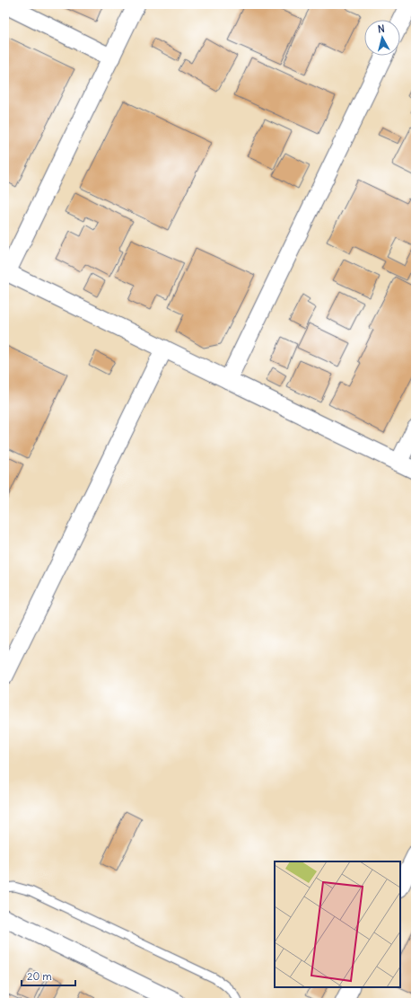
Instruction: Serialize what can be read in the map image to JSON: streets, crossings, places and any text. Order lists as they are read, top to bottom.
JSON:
{
  "scale_bar": "20 m",
  "north": "top"
}
